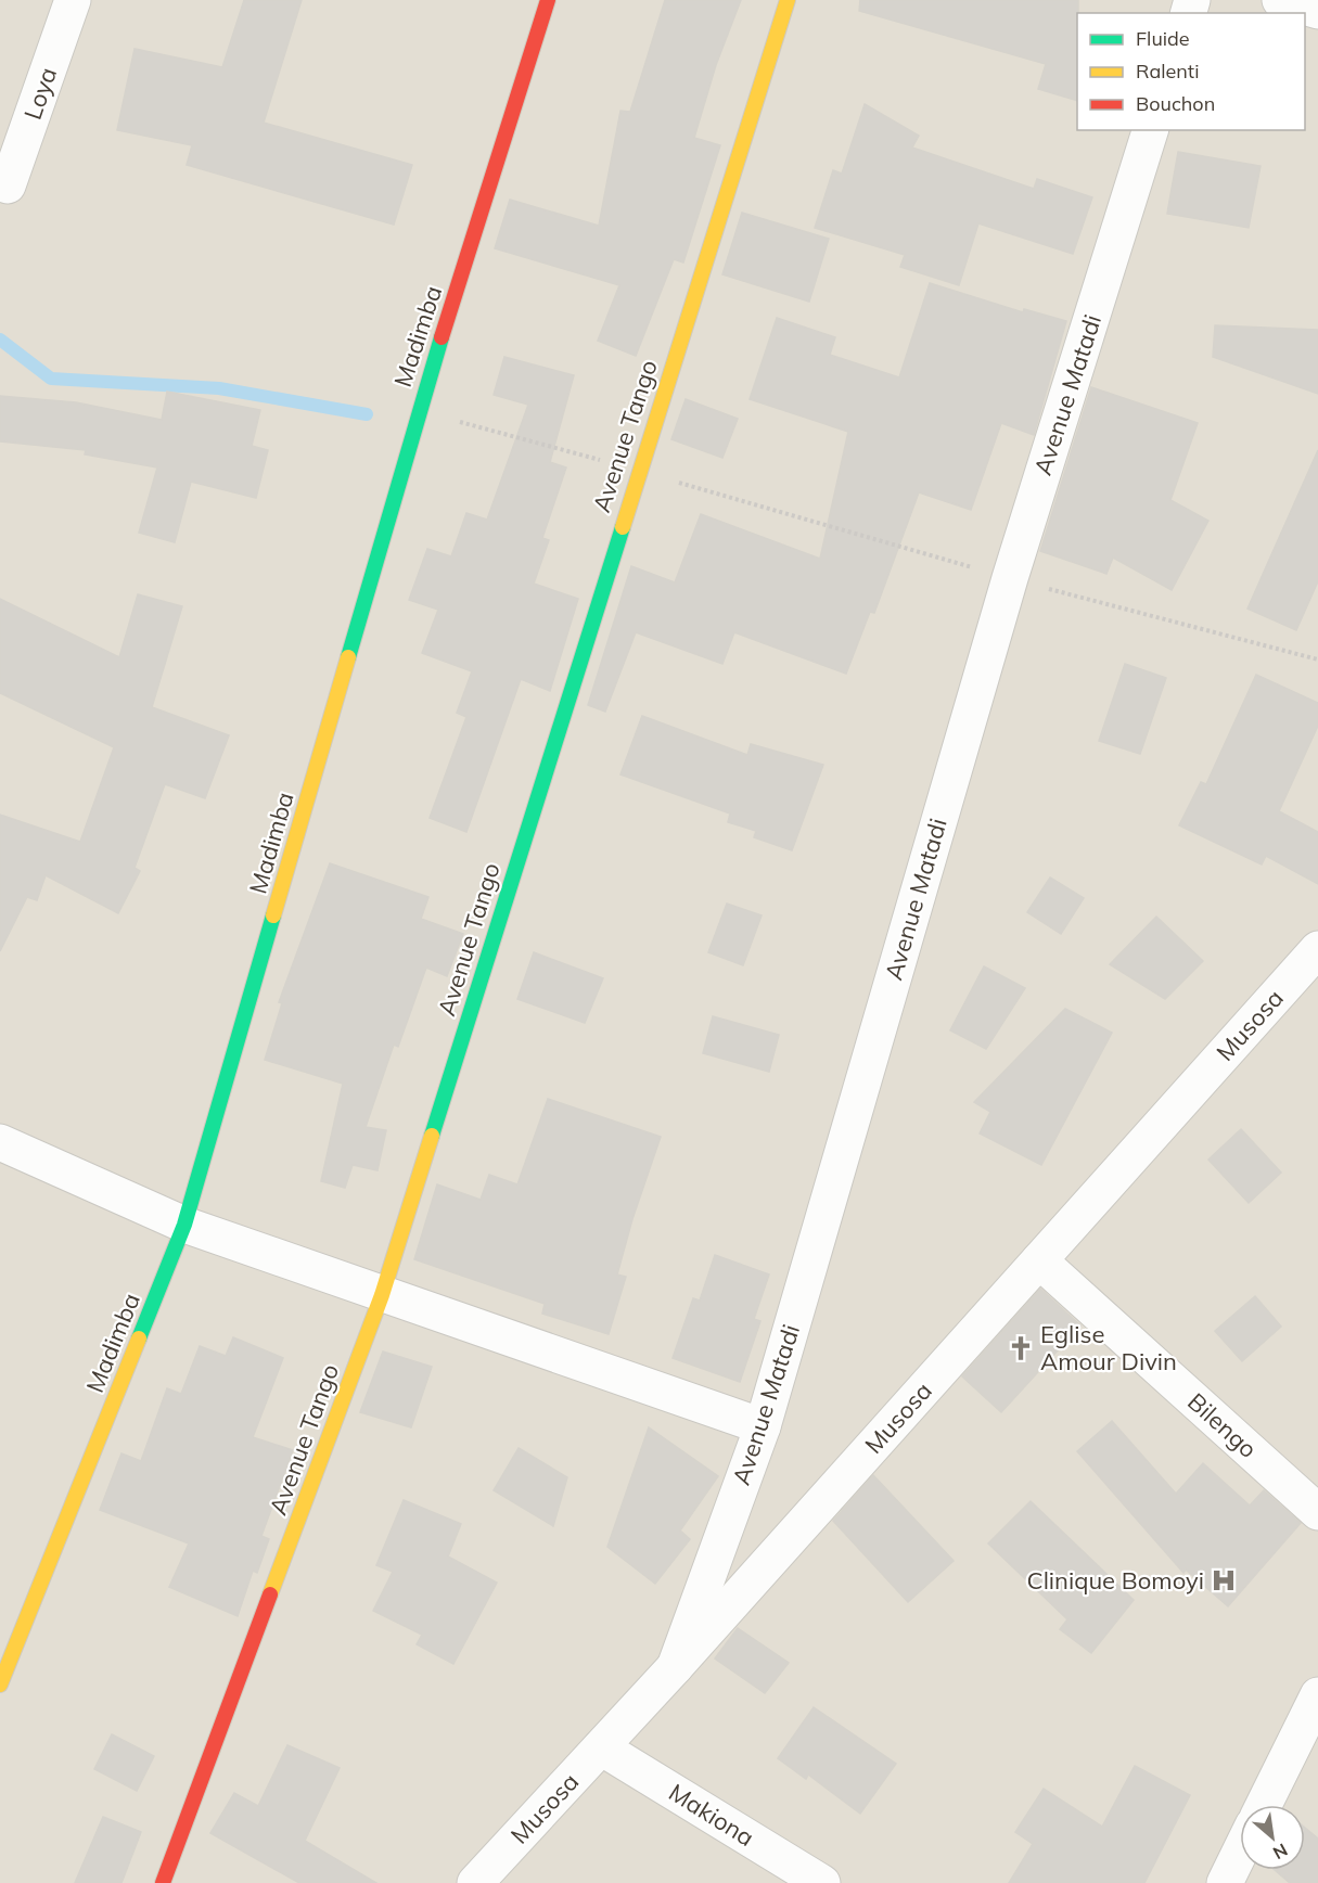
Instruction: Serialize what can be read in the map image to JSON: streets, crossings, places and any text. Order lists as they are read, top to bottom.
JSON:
{
  "streets": {
    "street": [
      "Loya",
      "Madimba",
      "Avenue Matadi",
      "Avenue Tango",
      "Musosa",
      "Bilengo",
      "Makiona"
    ]
  },
  "crossings": [
    ["Avenue Matadi", "Musosa"],
    ["Musosa", "Bilengo"],
    ["Musosa", "Makiona"]
  ],
  "places": {
    "church": ["Eglise Amour Divin"],
    "hospital": ["Clinique Bomoyi"]
  },
  "legend": ["Fluide", "Ralenti", "Bouchon"],
  "north": "bottom right"
}
